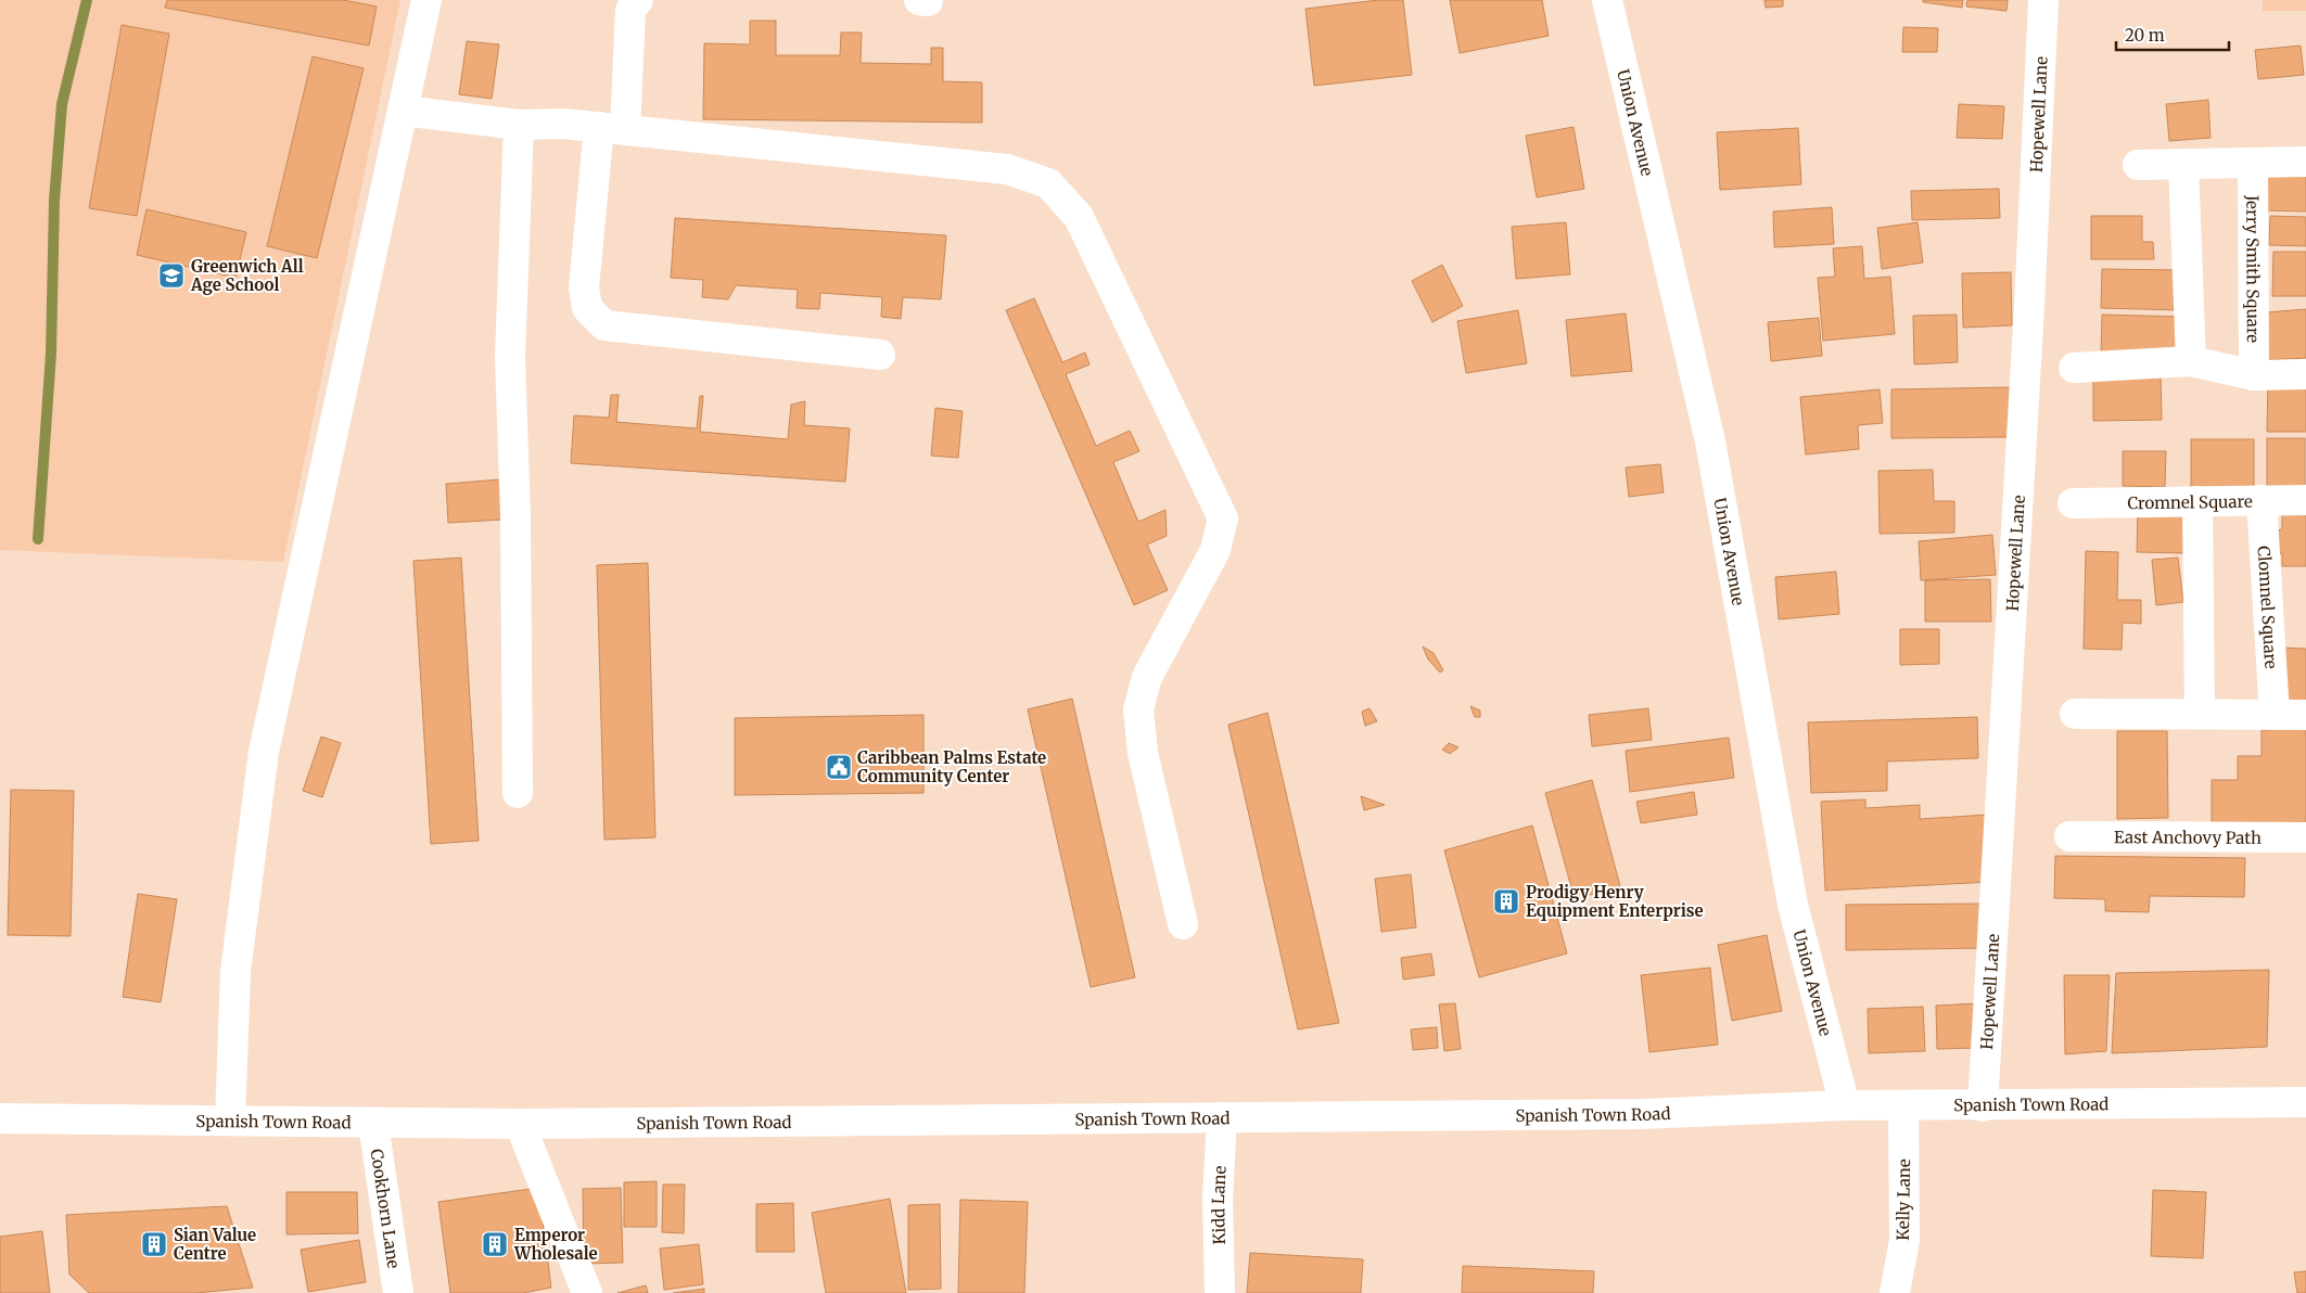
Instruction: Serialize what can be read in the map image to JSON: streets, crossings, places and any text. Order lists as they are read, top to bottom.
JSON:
{
  "streets": {
    "street": [
      "Hopewell Lane",
      "Union Avenue",
      "Jerry Smith Square",
      "Cromnel Square",
      "Clomnel Square",
      "East Anchovy Path",
      "Spanish Town Road",
      "Kelly Lane",
      "Kidd Lane",
      "Cookhorn Lane"
    ]
  },
  "crossings": [
    ["Hopewell Lane", "Spanish Town Road"],
    ["Union Avenue", "Spanish Town Road"],
    ["Cromnel Square", "Clomnel Square"],
    ["Spanish Town Road", "Kelly Lane"],
    ["Spanish Town Road", "Kidd Lane"],
    ["Spanish Town Road", "Cookhorn Lane"]
  ],
  "places": {
    "school or university": ["Greenwich All Age School"],
    "public building": ["Caribbean Palms Estate Community Center"],
    "building": ["Prodigy Henry Equipment Enterprise", "Sian Value Centre", "Emperor Wholesale"]
  },
  "scale_bar": "20 m"
}
